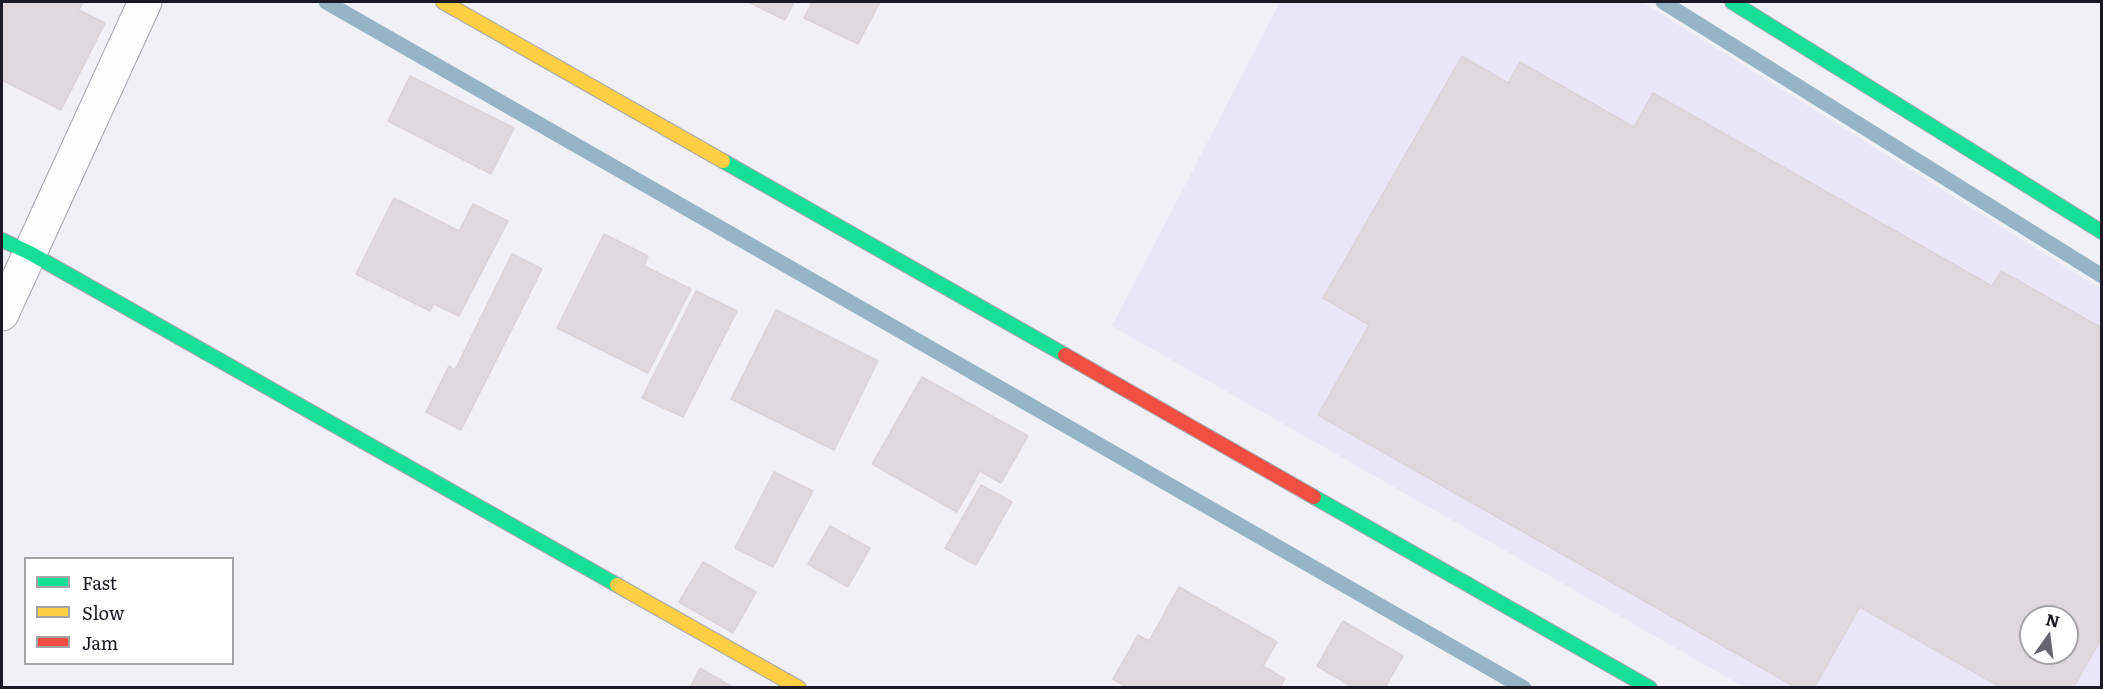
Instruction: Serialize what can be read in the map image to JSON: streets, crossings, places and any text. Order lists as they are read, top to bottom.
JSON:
{
  "legend": ["Fast", "Slow", "Jam"],
  "north": "top"
}
